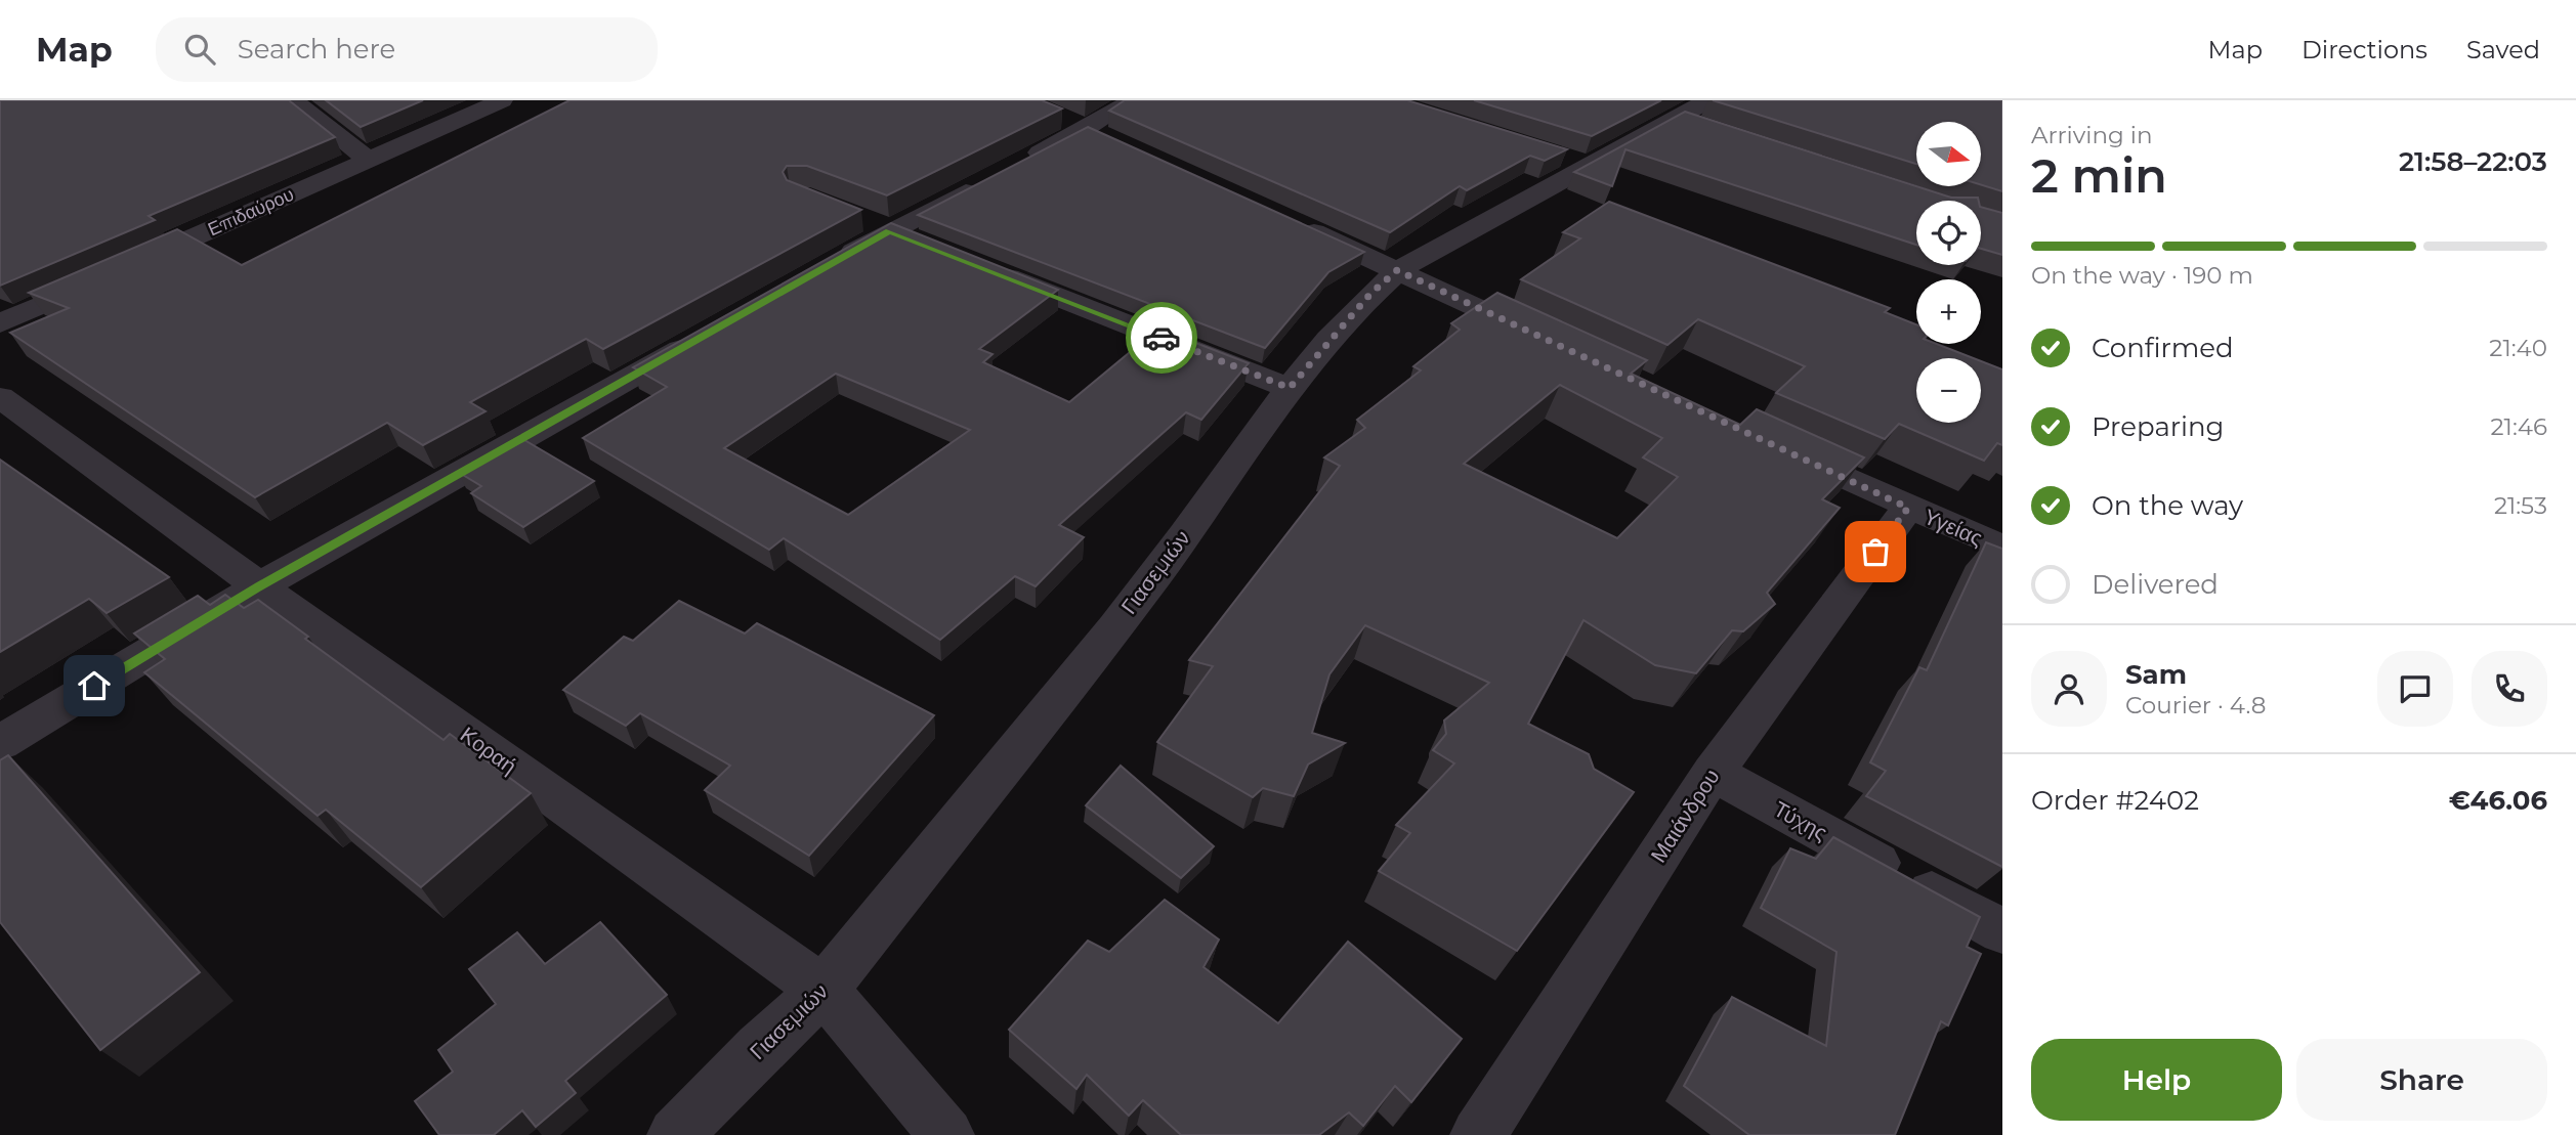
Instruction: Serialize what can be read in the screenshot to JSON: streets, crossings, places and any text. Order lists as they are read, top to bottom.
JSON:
{
  "streets": {
    "street": [
      "Επιδαύρου",
      "Υγείας",
      "Γιασεμιών",
      "Κοραή",
      "Μαιάνδρου",
      "Τύχης"
    ]
  },
  "crossings": [
    ["Υγείας", "Μαιάνδρου"],
    ["Γιασεμιών", "Κοραή"],
    ["Μαιάνδρου", "Τύχης"]
  ],
  "north": "right",
  "page": {
    "header": "Map",
    "search": "Search here",
    "nav": ["Map", "Directions", "Saved"],
    "heading": ["2 min", "Arriving in", "21:58–22:03"],
    "panel": [
      "Sam",
      "Courier · 4.8",
      "Order #2402",
      "€46.06"
    ],
    "map_buttons": ["+", "−"],
    "bar": "On the way · 190 m",
    "list": [
      ["Confirmed", "21:40"],
      ["Preparing", "21:46"],
      ["On the way", "21:53"],
      "Delivered"
    ],
    "buttons": ["Help", "Share"]
  }
}
